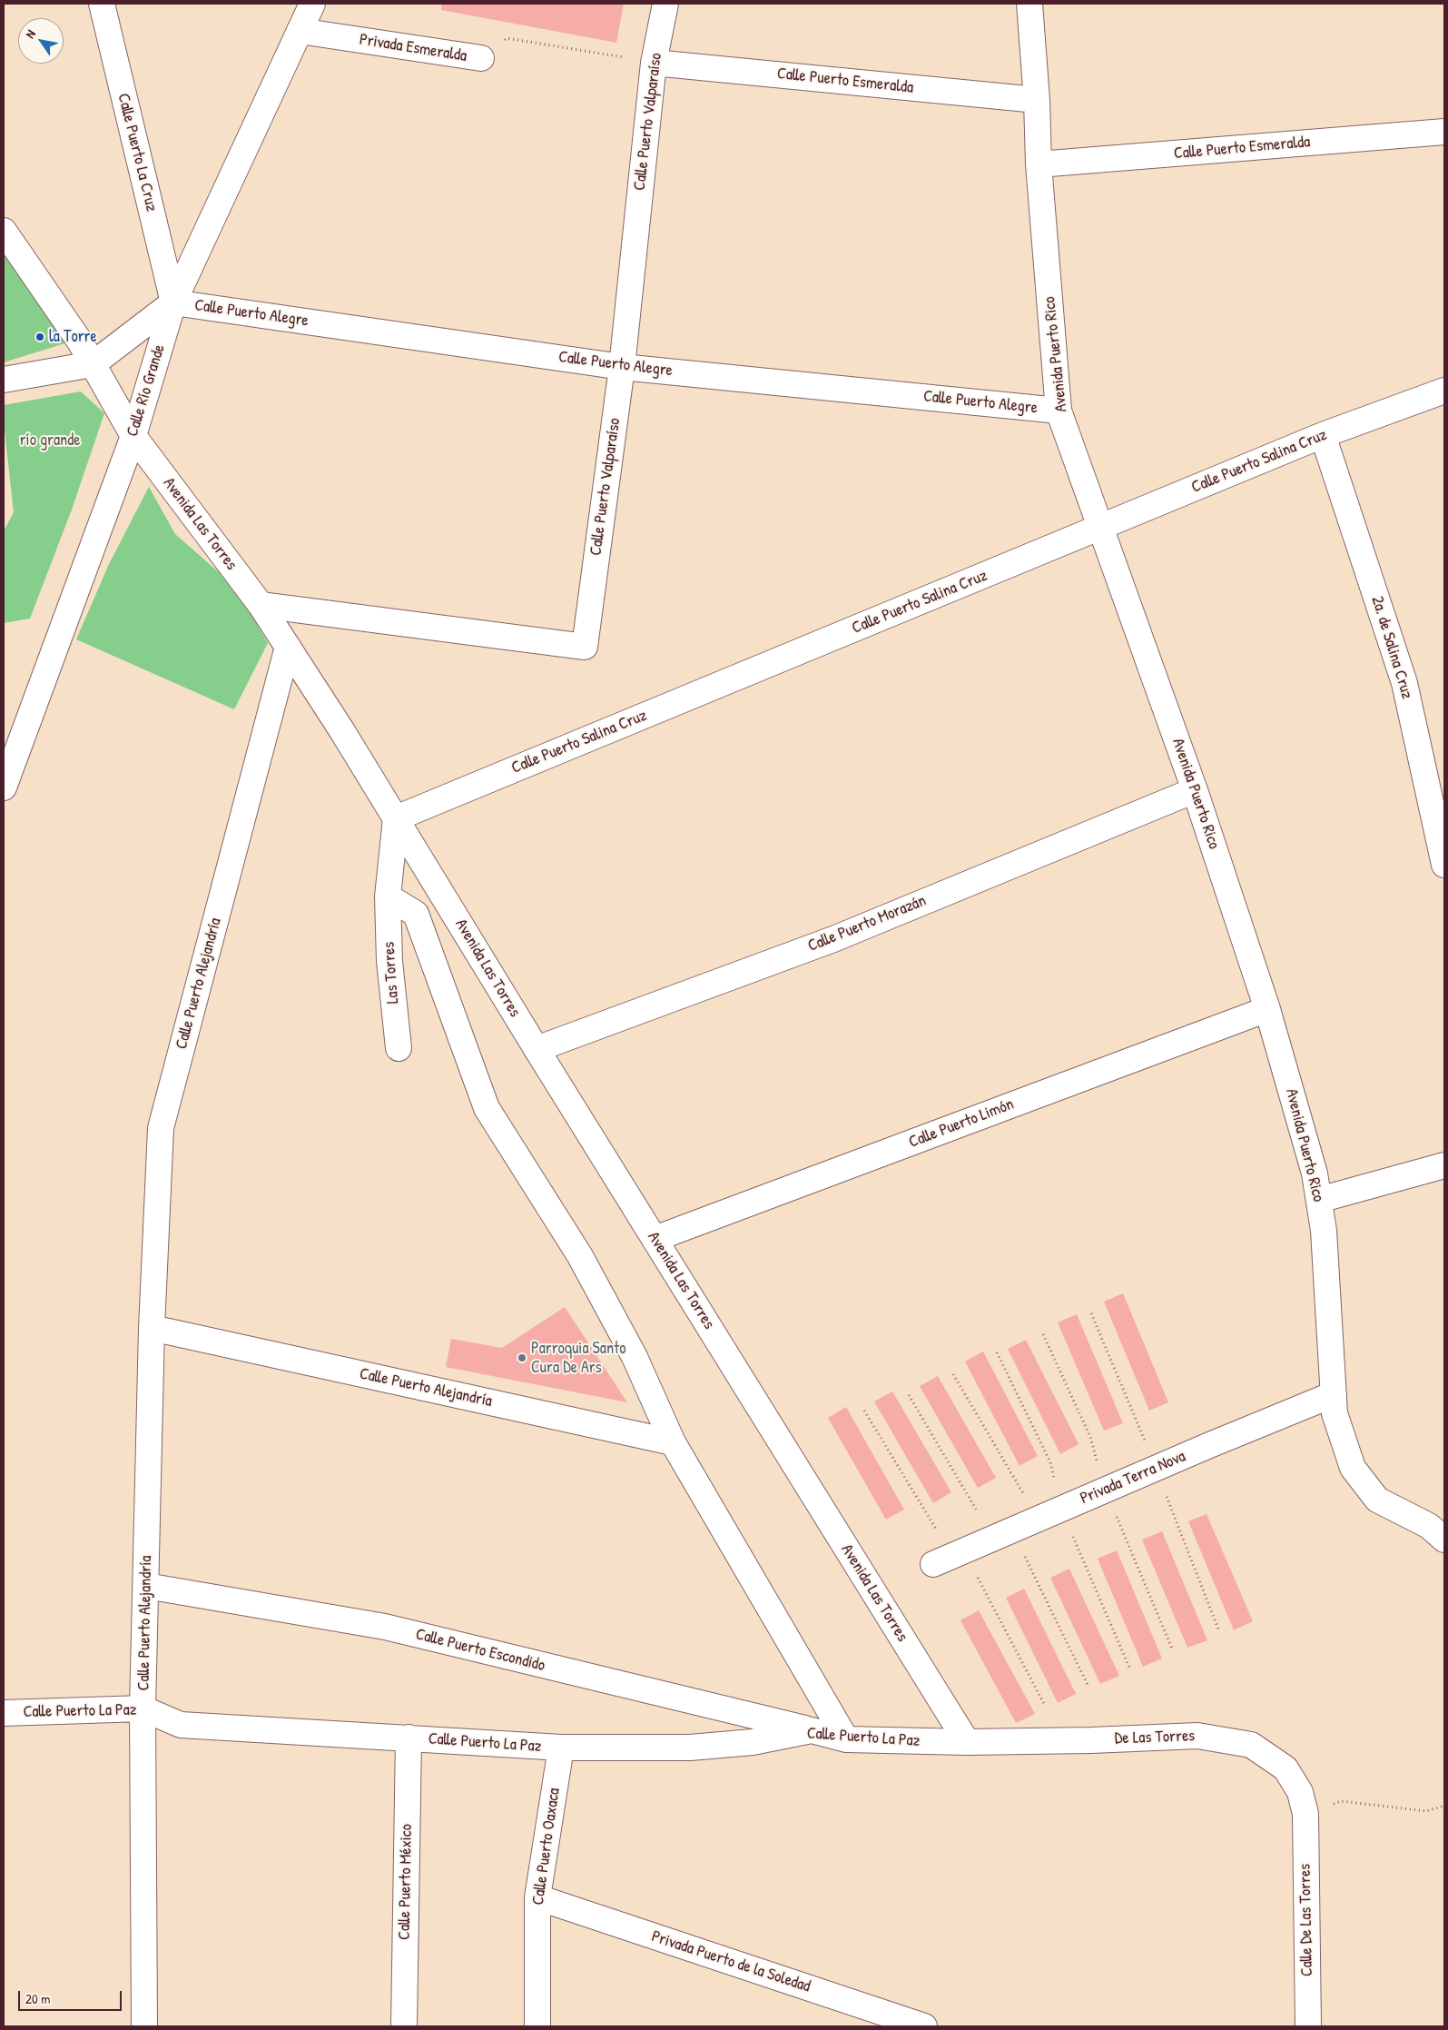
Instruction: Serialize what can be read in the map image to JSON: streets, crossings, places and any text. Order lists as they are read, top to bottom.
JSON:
{
  "streets": {
    "street": [
      "Privada Esmeralda",
      "Calle Puerto Esmeralda",
      "Calle Puerto Valparaíso",
      "Calle Puerto La Cruz",
      "Calle Puerto Alegre",
      "Avenida Puerto Rico",
      "Calle Río Grande",
      "Calle Puerto Salina Cruz",
      "Avenida Las Torres",
      "2a. de Salina Cruz",
      "Calle Puerto Morazán",
      "Las Torres",
      "Calle Puerto Alejandría",
      "Calle Puerto Limón",
      "Privada Terra Nova",
      "Calle Puerto Escondido",
      "Calle Puerto La Paz",
      "De Las Torres",
      "Calle Puerto Oaxaca",
      "Calle Puerto México",
      "Calle De Las Torres",
      "Privada Puerto de la Soledad"
    ]
  },
  "crossings": [
    ["Privada Esmeralda", "Calle Puerto Esmeralda"],
    ["Privada Esmeralda", "Calle Puerto Valparaíso"],
    ["Privada Esmeralda", "Calle Río Grande"],
    ["Calle Puerto Esmeralda", "Calle Puerto Valparaíso"],
    ["Calle Puerto Esmeralda", "Avenida Puerto Rico"],
    ["Calle Puerto Valparaíso", "Calle Puerto Alegre"],
    ["Calle Puerto Valparaíso", "Avenida Las Torres"],
    ["Calle Puerto La Cruz", "Calle Puerto Alegre"],
    ["Calle Puerto La Cruz", "Calle Río Grande"],
    ["Calle Puerto Alegre", "Avenida Puerto Rico"],
    ["Calle Puerto Alegre", "Calle Río Grande"],
    ["Avenida Puerto Rico", "Calle Puerto Salina Cruz"],
    ["Avenida Puerto Rico", "Calle Puerto Morazán"],
    ["Avenida Puerto Rico", "Calle Puerto Limón"],
    ["Avenida Puerto Rico", "Privada Terra Nova"],
    ["Calle Río Grande", "Avenida Las Torres"],
    ["Calle Puerto Salina Cruz", "Avenida Las Torres"],
    ["Calle Puerto Salina Cruz", "2a. de Salina Cruz"],
    ["Avenida Las Torres", "Calle Puerto Morazán"],
    ["Avenida Las Torres", "Calle Puerto Alejandría"],
    ["Avenida Las Torres", "Calle Puerto Limón"],
    ["Avenida Las Torres", "Calle Puerto La Paz"],
    ["Avenida Las Torres", "De Las Torres"],
    ["Calle Puerto Alejandría", "Calle Puerto Escondido"],
    ["Calle Puerto Alejandría", "Calle Puerto La Paz"],
    ["Calle Puerto Escondido", "Calle Puerto La Paz"],
    ["Calle Puerto La Paz", "De Las Torres"],
    ["Calle Puerto La Paz", "Calle Puerto Oaxaca"],
    ["Calle Puerto La Paz", "Calle Puerto México"],
    ["De Las Torres", "Calle De Las Torres"],
    ["Calle Puerto Oaxaca", "Privada Puerto de la Soledad"]
  ],
  "parks": ["río grande"],
  "places": ["la Torre", "Parroquia Santo Cura De Ars"],
  "scale_bar": "20 m",
  "north": "top left"
}
